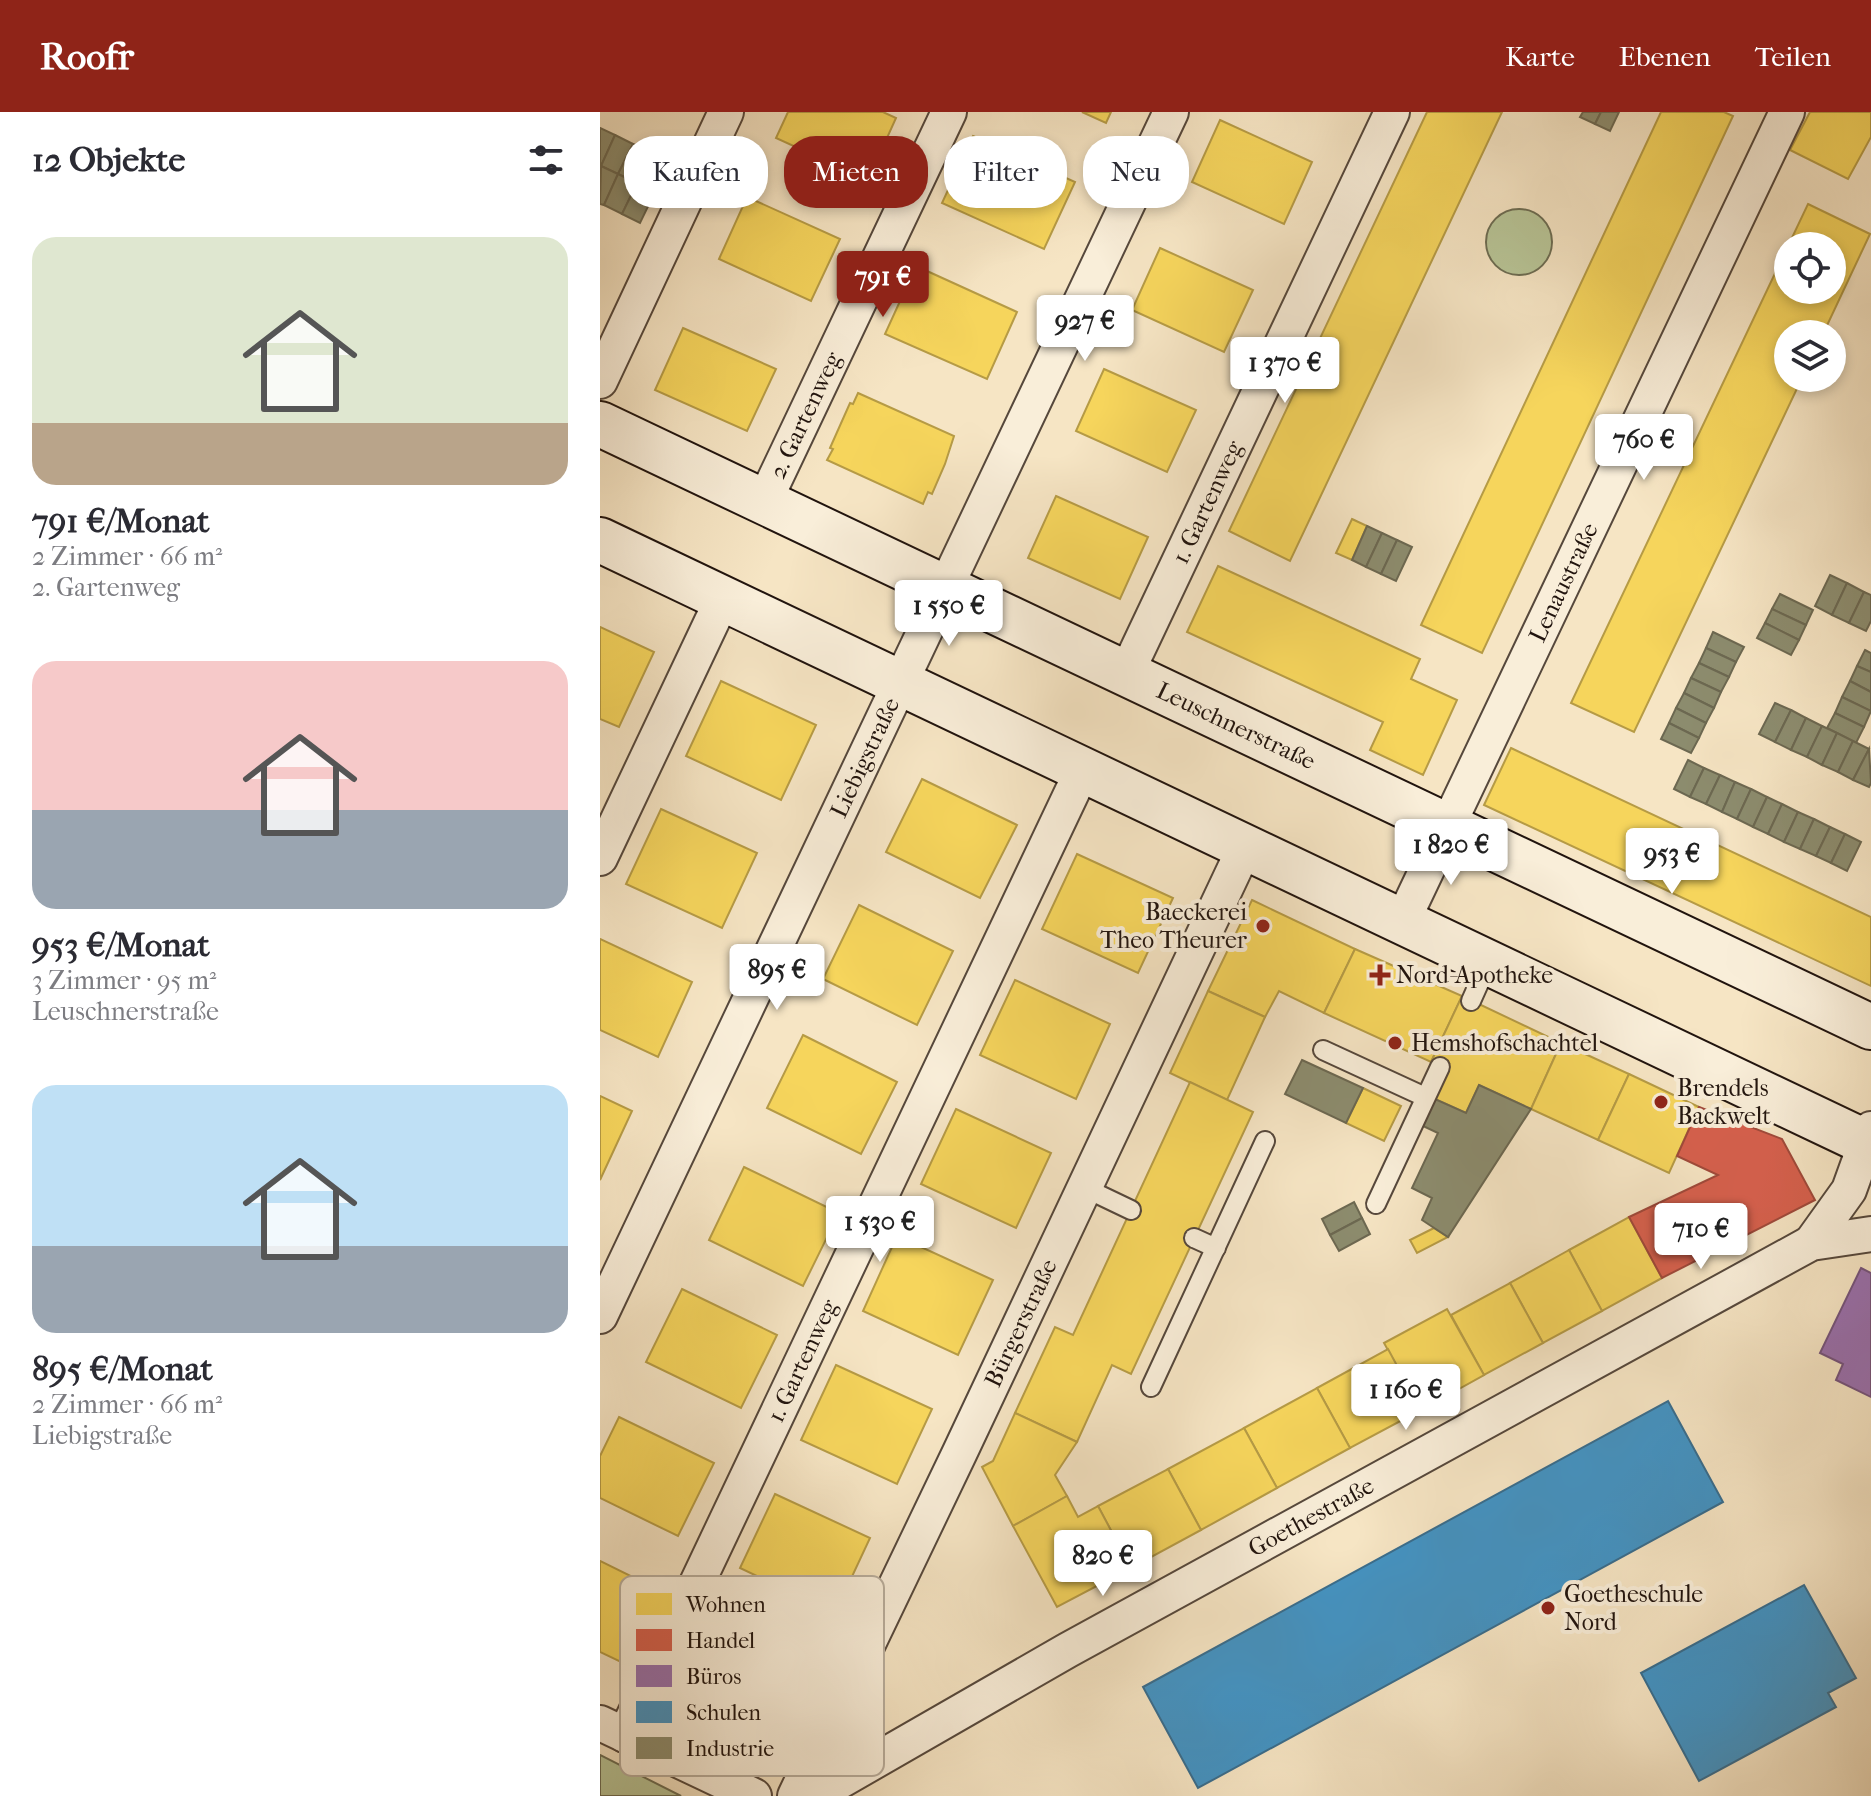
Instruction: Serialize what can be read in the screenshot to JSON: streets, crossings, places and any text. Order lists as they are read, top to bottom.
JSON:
{
  "streets": {
    "street": [
      "2. Gartenweg",
      "1. Gartenweg",
      "Lenaustraße",
      "Leuschnerstraße",
      "Liebigstraße",
      "Bürgerstraße",
      "Goethestraße"
    ]
  },
  "crossings": [
    ["2. Gartenweg", "Leuschnerstraße"],
    ["1. Gartenweg", "Leuschnerstraße"],
    ["Lenaustraße", "Leuschnerstraße"],
    ["Leuschnerstraße", "Liebigstraße"]
  ],
  "places": {
    "other": [
      "Baeckerei Theo Theurer",
      "Hemshofschachtel",
      "Brendels Backwelt",
      "Goetheschule Nord"
    ],
    "health": ["Nord-Apotheke"]
  },
  "legend": [
    "Wohnen",
    "Handel",
    "Büros",
    "Schulen",
    "Industrie"
  ],
  "page": {
    "header": "Roofr",
    "nav": ["Karte", "Ebenen", "Teilen"],
    "heading": "12 Objekte",
    "chip": [
      "Kaufen",
      "Mieten",
      "Filter",
      "Neu"
    ],
    "list": [
      {
        "name": "791 €/Monat",
        "note": "2 Zimmer · 66 m² · 2. Gartenweg"
      },
      {
        "name": "953 €/Monat",
        "note": "3 Zimmer · 95 m² · Leuschnerstraße"
      },
      {
        "name": "895 €/Monat",
        "note": "2 Zimmer · 66 m² · Liebigstraße"
      }
    ],
    "price": [
      "791 €",
      "927 €",
      "1 370 €",
      "760 €",
      "1 550 €",
      "1 820 €",
      "953 €",
      "895 €",
      "1 530 €",
      "710 €",
      "1 160 €",
      "820 €"
    ]
  }
}
